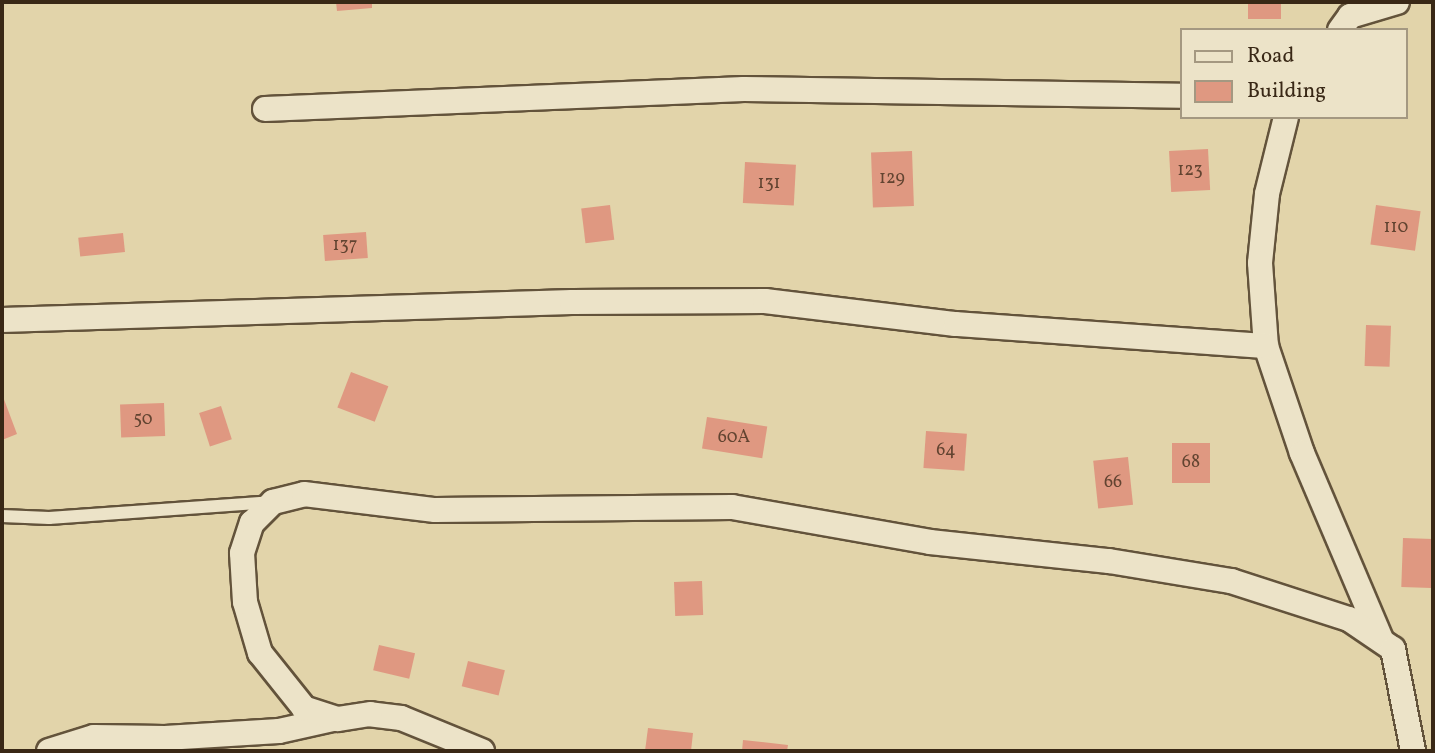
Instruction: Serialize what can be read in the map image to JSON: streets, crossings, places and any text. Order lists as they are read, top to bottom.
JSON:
{
  "house_numbers": [
    "123",
    "129",
    "131",
    "110",
    "137",
    "50",
    "60А",
    "64",
    "68",
    "66"
  ],
  "legend": ["Road", "Building"]
}
